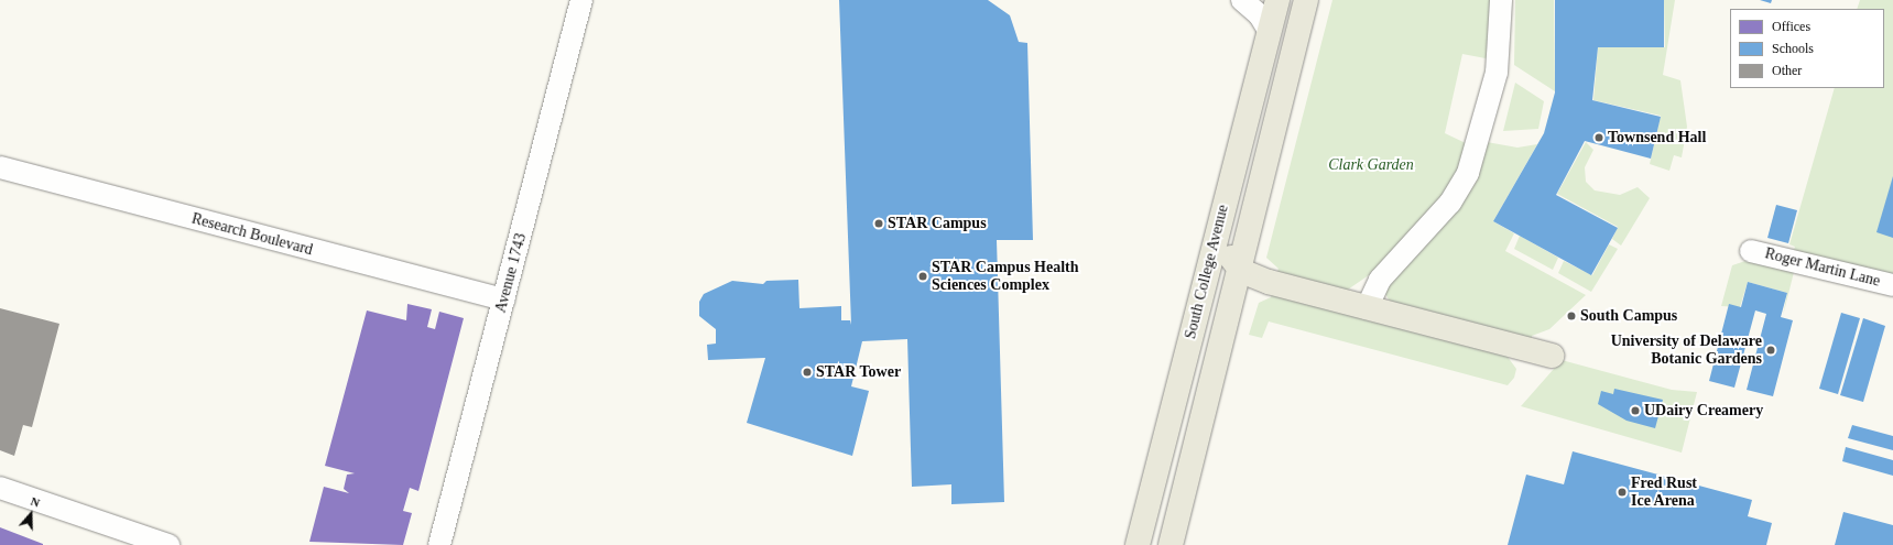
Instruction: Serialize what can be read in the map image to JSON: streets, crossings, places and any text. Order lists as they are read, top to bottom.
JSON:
{
  "streets": {
    "main road": ["South College Avenue"],
    "street": ["Research Boulevard", "Roger Martin Lane", "Avenue 1743"]
  },
  "crossings": [
    ["Research Boulevard", "Avenue 1743"]
  ],
  "parks": ["Clark Garden"],
  "places": [
    "Townsend Hall",
    "STAR Campus",
    "STAR Campus Health Sciences Complex",
    "South Campus",
    "University of Delaware Botanic Gardens",
    "STAR Tower",
    "UDairy Creamery",
    "Fred Rust Ice Arena"
  ],
  "legend": ["Offices", "Schools", "Other"],
  "north": "top"
}
